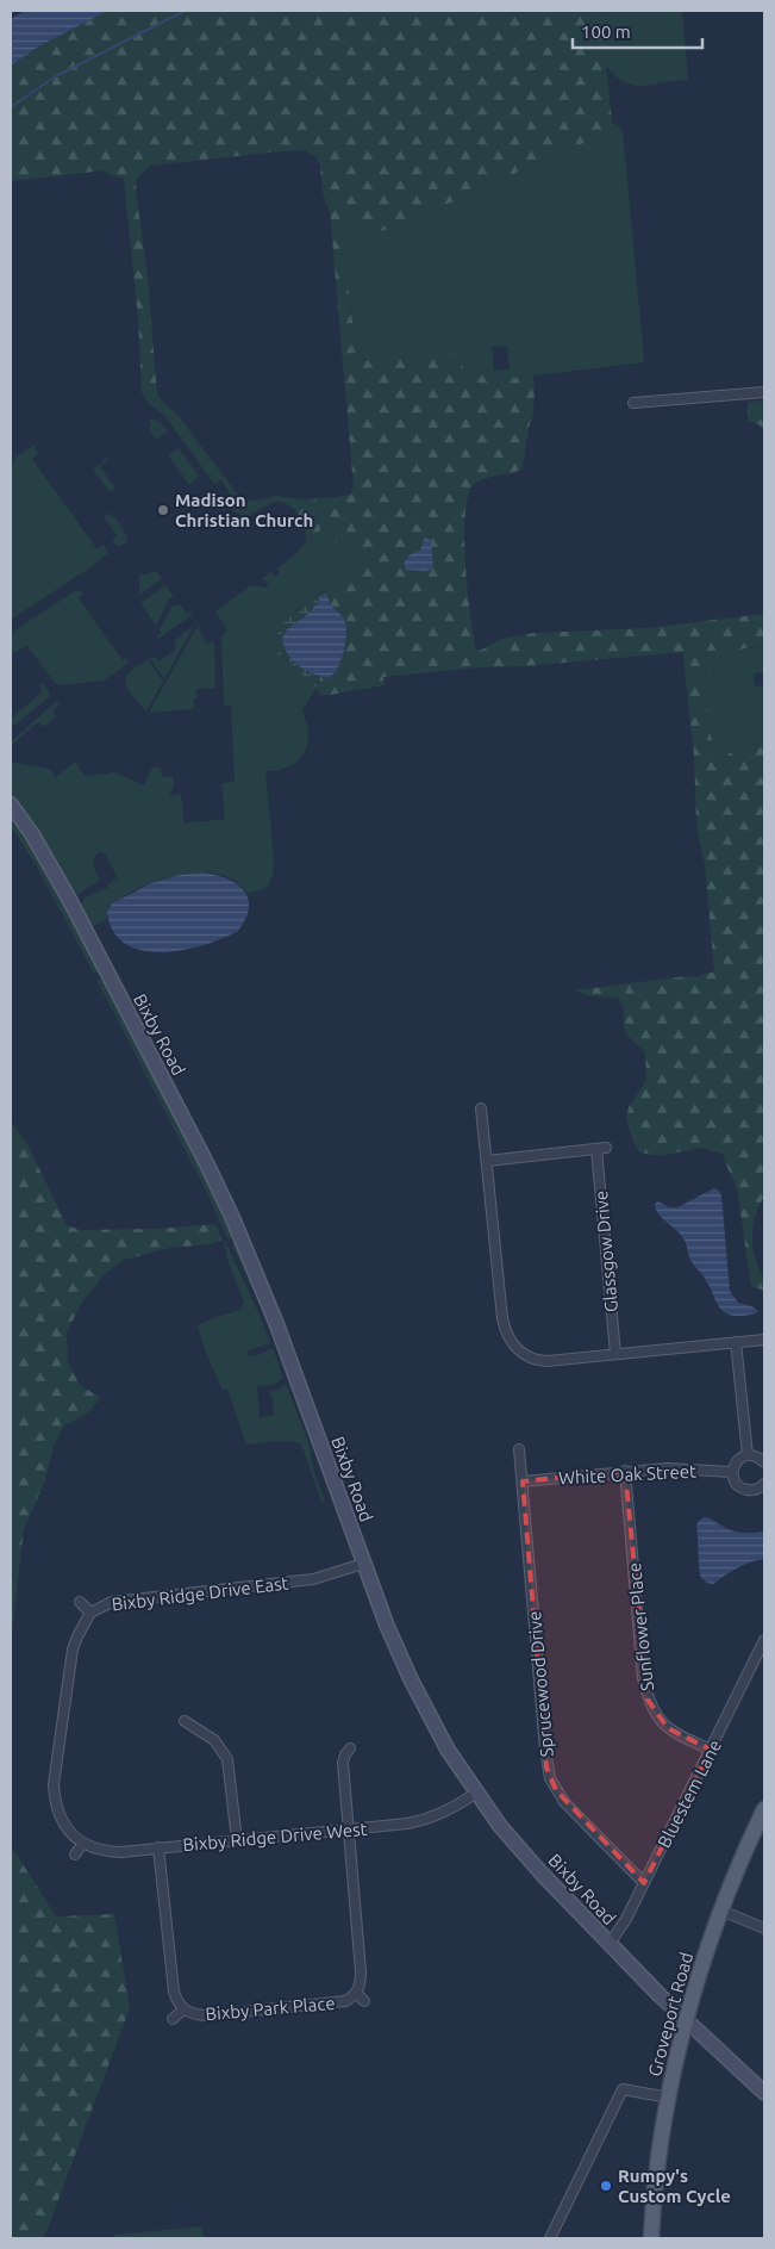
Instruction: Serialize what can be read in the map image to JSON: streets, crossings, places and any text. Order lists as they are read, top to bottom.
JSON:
{
  "streets": {
    "main road": ["Groveport Road"],
    "street": [
      "Bixby Road",
      "Glassgow Drive",
      "White Oak Street",
      "Bixby Ridge Drive East",
      "Sunflower Place",
      "Sprucewood Drive",
      "Bluestem Lane",
      "Bixby Ridge Drive West",
      "Bixby Park Place"
    ]
  },
  "crossings": [
    ["Bixby Road", "Bixby Ridge Drive East"],
    ["Bixby Road", "Bluestem Lane"],
    ["Bixby Road", "Bixby Ridge Drive West"],
    ["Bixby Road", "Groveport Road"],
    ["White Oak Street", "Sunflower Place"],
    ["White Oak Street", "Sprucewood Drive"],
    ["Bixby Ridge Drive East", "Bixby Ridge Drive West"],
    ["Sunflower Place", "Bluestem Lane"],
    ["Sprucewood Drive", "Bluestem Lane"]
  ],
  "places": ["Madison Christian Church", "Rumpy's Custom Cycle"],
  "scale_bar": "100 m"
}
